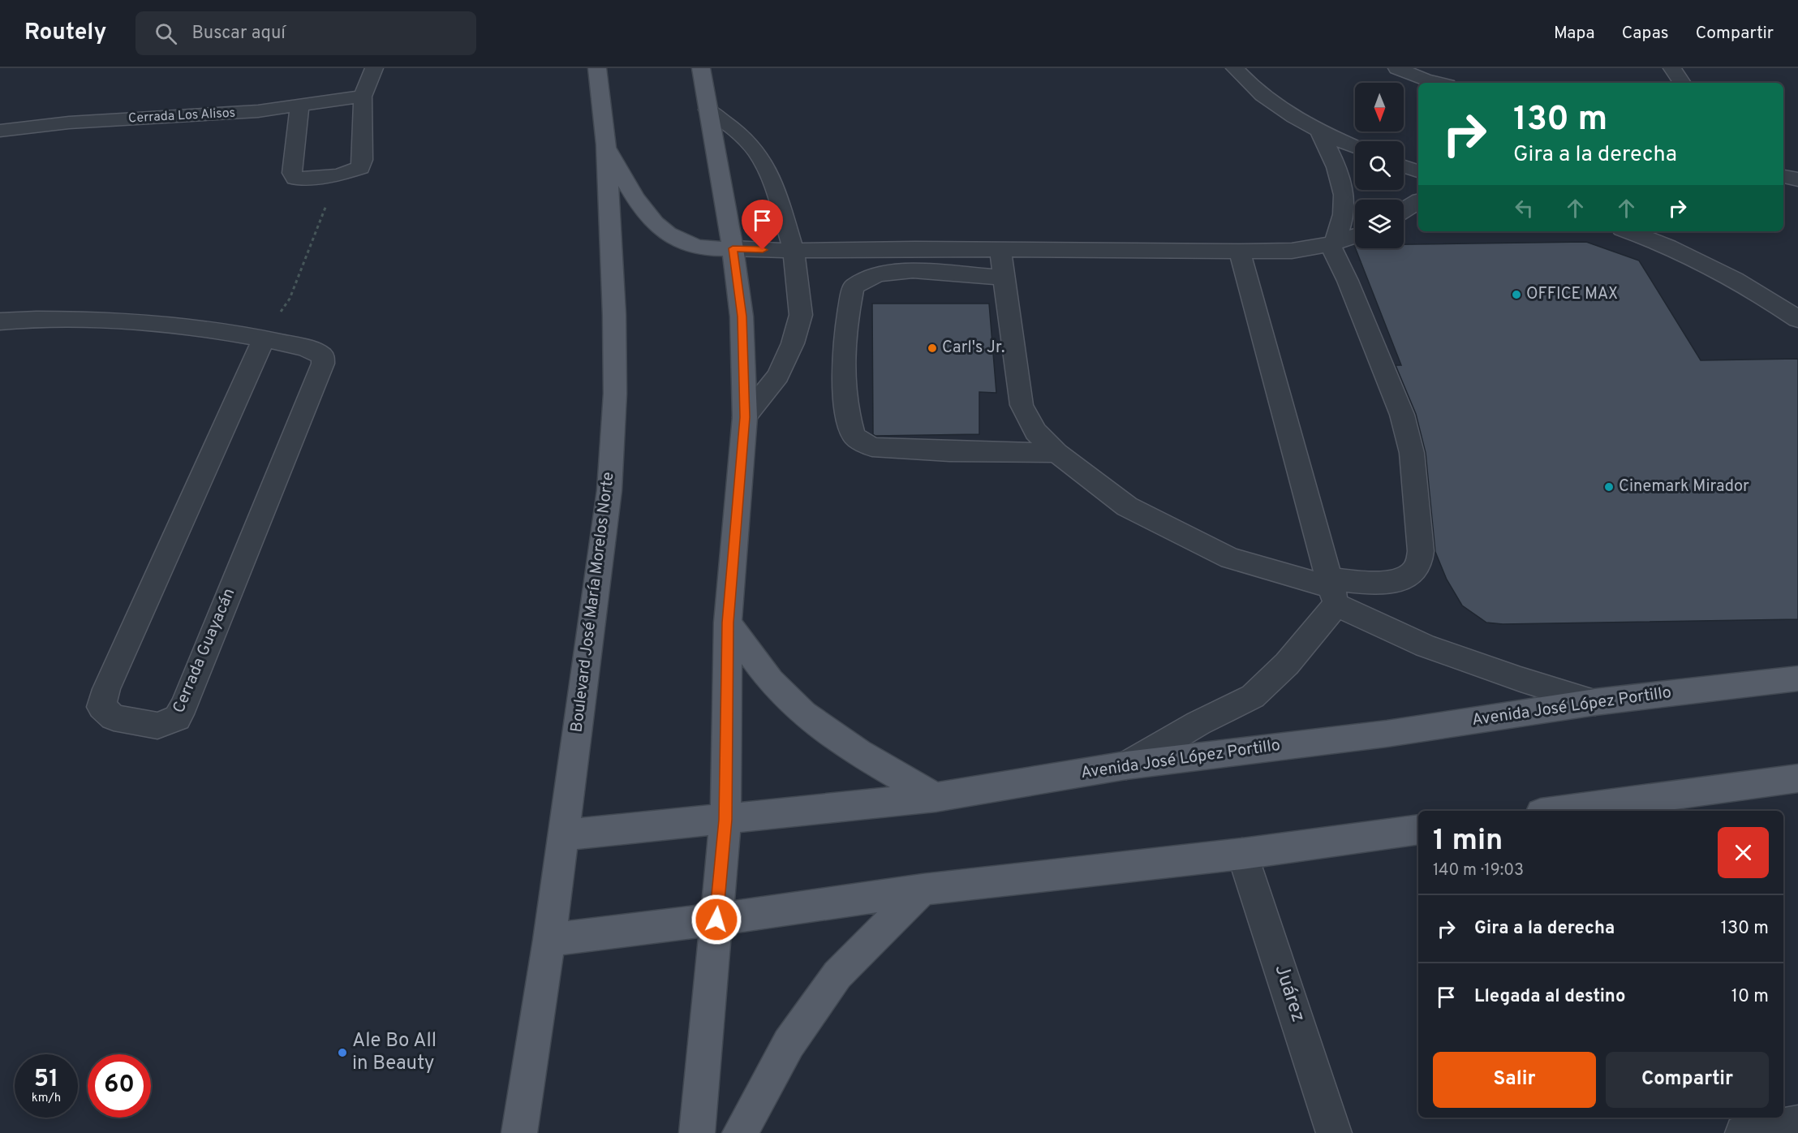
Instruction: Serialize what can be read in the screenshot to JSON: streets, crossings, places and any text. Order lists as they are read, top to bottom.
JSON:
{
  "streets": {
    "main road": ["Boulevard José María Morelos Norte", "Avenida José López Portillo"],
    "street": ["Cerrada Los Alisos", "Cerrada Guayacán", "Juárez"]
  },
  "crossings": [
    ["Boulevard José María Morelos Norte", "Avenida José López Portillo"]
  ],
  "places": [
    "OFFICE MAX",
    "Carl's Jr.",
    "Cinemark Mirador",
    "Ale Bo All in Beauty"
  ],
  "north": "bottom",
  "page": {
    "header": "Routely",
    "search": "Buscar aquí",
    "nav": ["Mapa", "Capas", "Compartir"],
    "turn": ["130 m", "Gira a la derecha"],
    "heading": ["1 min", "140 m · 19:03"],
    "list": [
      {
        "name": "Gira a la derecha",
        "value": "130 m"
      },
      {
        "name": "Llegada al destino",
        "value": "10 m"
      }
    ],
    "buttons": ["Salir", "Compartir"],
    "speed": "51 km/h",
    "limit": "60"
  }
}
